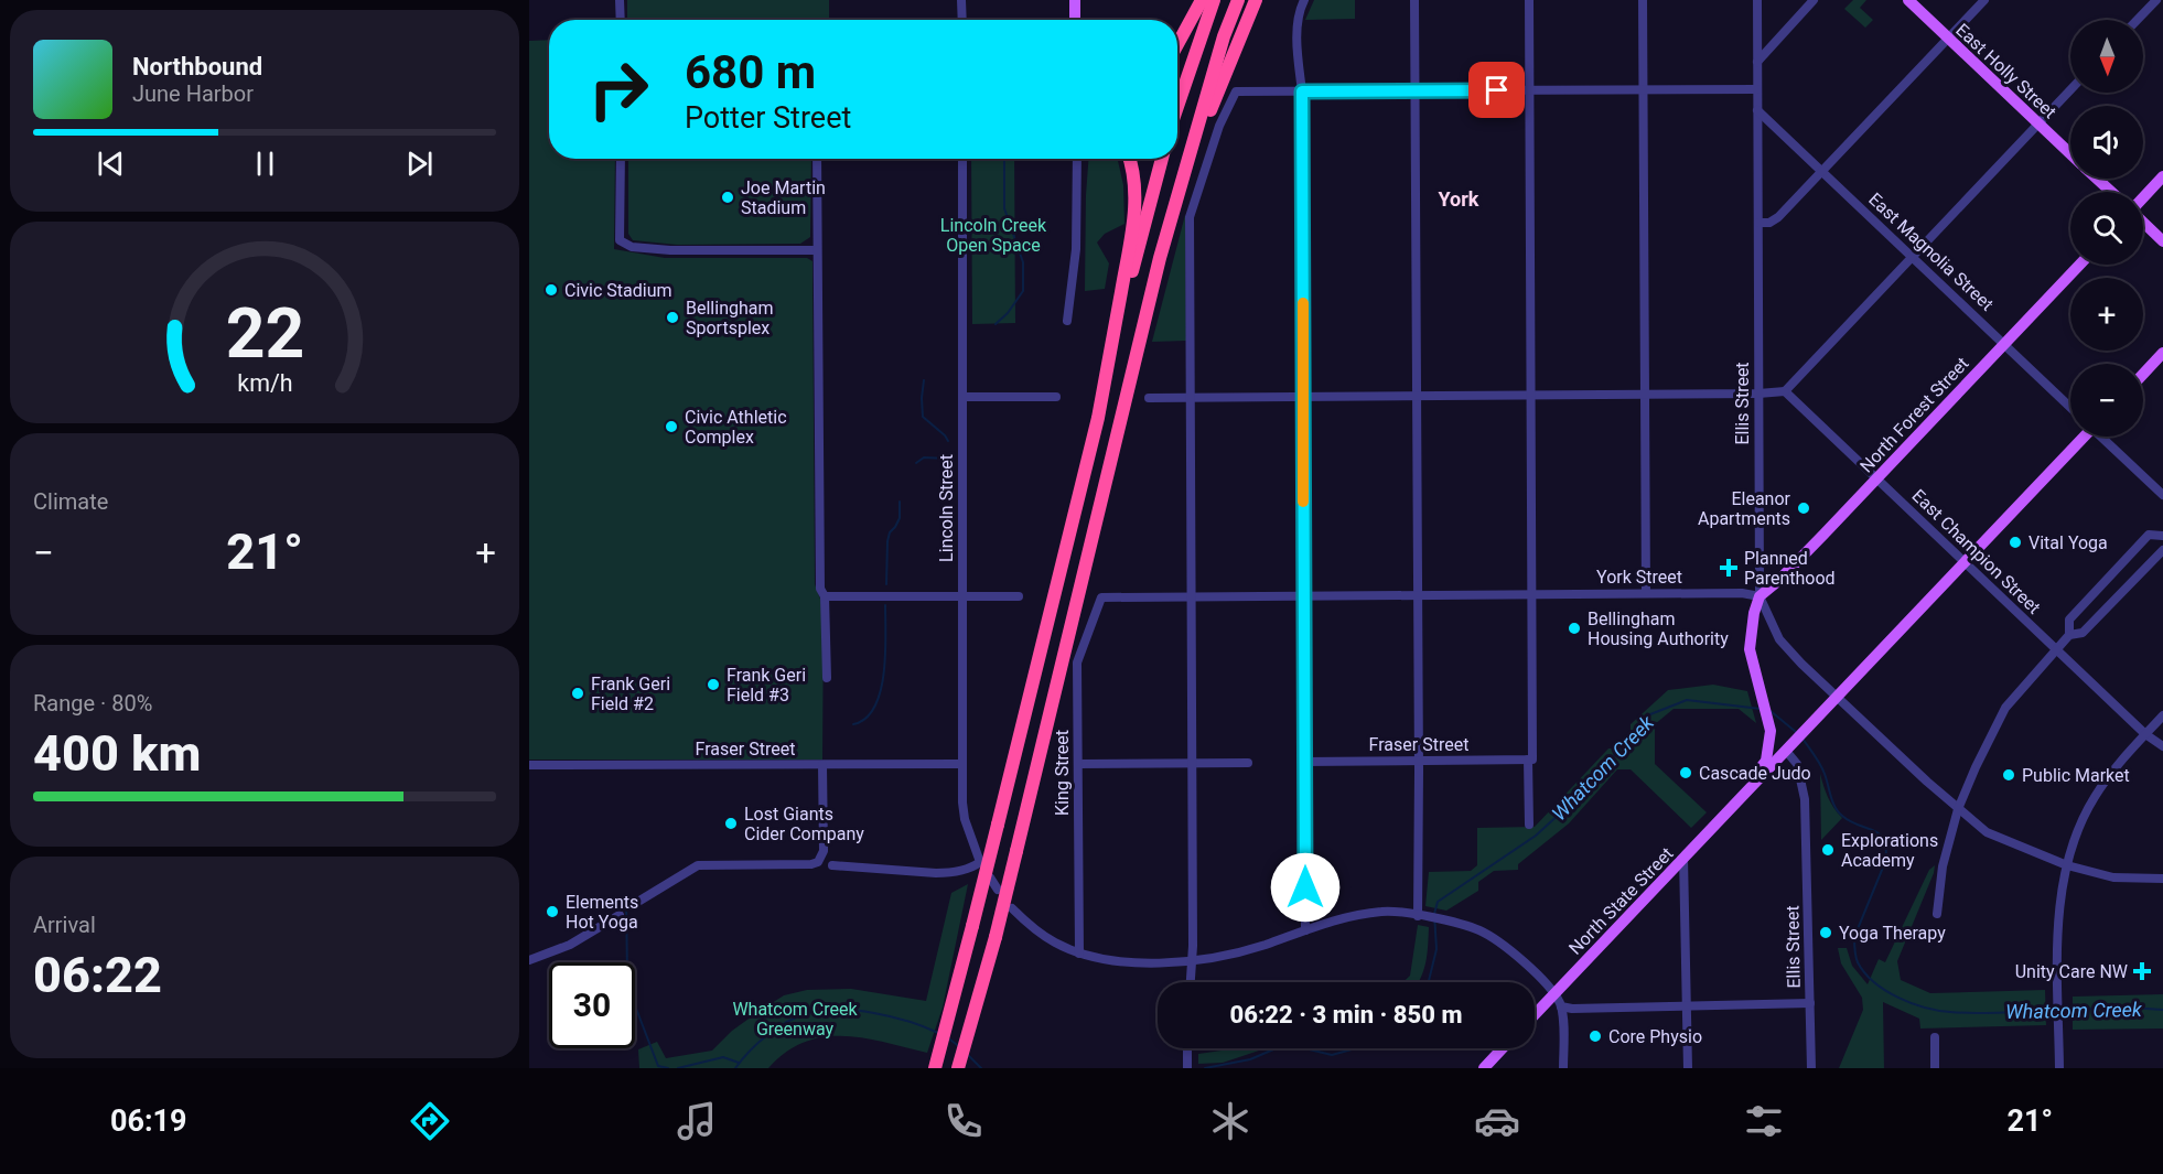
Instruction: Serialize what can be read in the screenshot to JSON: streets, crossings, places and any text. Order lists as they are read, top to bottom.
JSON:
{
  "streets": {
    "main road": [
      "East Holly Street",
      "Ellis Street",
      "North Forest Street",
      "North State Street"
    ],
    "street": [
      "East Magnolia Street",
      "Lincoln Street",
      "East Champion Street",
      "York Street",
      "Fraser Street",
      "King Street"
    ]
  },
  "crossings": [
    ["East Magnolia Street", "Ellis Street"],
    ["East Magnolia Street", "North Forest Street"],
    ["Ellis Street", "North Forest Street"],
    ["Ellis Street", "York Street"],
    ["Ellis Street", "North State Street"],
    ["North Forest Street", "East Champion Street"],
    ["North Forest Street", "York Street"],
    ["Lincoln Street", "Fraser Street"],
    ["York Street", "King Street"]
  ],
  "districts": ["York"],
  "water": ["Whatcom Creek"],
  "parks": ["Lincoln Creek Open Space", "Whatcom Creek Greenway"],
  "places": {
    "other": [
      "Joe Martin Stadium",
      "Civic Stadium",
      "Bellingham Sportsplex",
      "Civic Athletic Complex",
      "Eleanor Apartments",
      "Vital Yoga",
      "Bellingham Housing Authority",
      "Frank Geri Field #3",
      "Frank Geri Field #2",
      "Cascade Judo",
      "Public Market",
      "Lost Giants Cider Company",
      "Explorations Academy",
      "Elements Hot Yoga",
      "Yoga Therapy",
      "Core Physio"
    ],
    "health": ["Planned Parenthood", "Unity Care NW"]
  },
  "north": "bottom",
  "page": {
    "map_buttons": ["+", "−"],
    "turn": ["680 m", "Potter Street"],
    "song": ["Northbound", "June Harbor"],
    "tile": [
      "Climate",
      ["Range · 80%", "400 km"],
      ["Arrival", "06:22"]
    ],
    "heat": ["−", "21°", "+"],
    "limit": "30",
    "trip": "06:22 · 3 min · 850 m",
    "tabs": ["06:19", "21°"],
    "gauge": ["22", "km/h"]
  }
}
